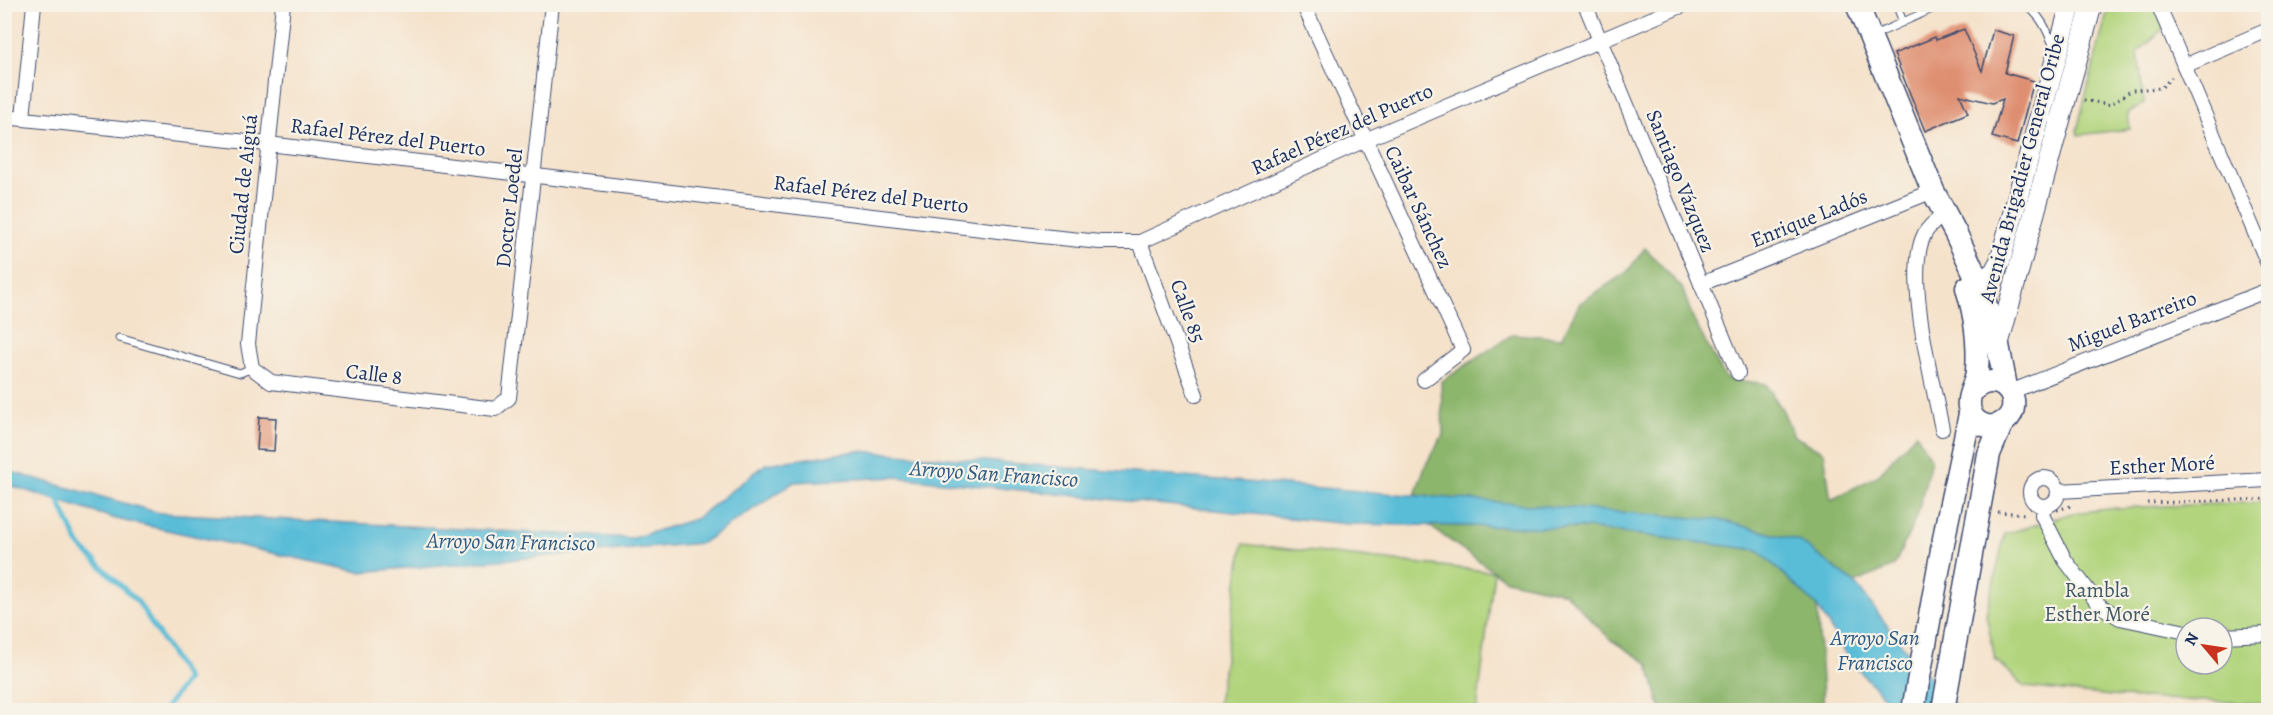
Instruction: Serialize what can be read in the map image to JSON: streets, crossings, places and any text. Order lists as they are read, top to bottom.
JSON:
{
  "streets": {
    "main road": ["Avenida Brigadier General Oribe"],
    "street": [
      "Rafael Pérez del Puerto",
      "Santiago Vázquez",
      "Ciudad de Aiguá",
      "Caibar Sánchez",
      "Doctor Loedel",
      "Enrique Ladós",
      "Calle 85",
      "Miguel Barreiro",
      "Calle 8",
      "Esther Moré"
    ]
  },
  "crossings": [
    ["Rafael Pérez del Puerto", "Santiago Vázquez"],
    ["Rafael Pérez del Puerto", "Ciudad de Aiguá"],
    ["Rafael Pérez del Puerto", "Caibar Sánchez"],
    ["Rafael Pérez del Puerto", "Doctor Loedel"],
    ["Rafael Pérez del Puerto", "Calle 85"],
    ["Santiago Vázquez", "Enrique Ladós"],
    ["Ciudad de Aiguá", "Calle 8"],
    ["Doctor Loedel", "Calle 8"]
  ],
  "water": ["Arroyo San Francisco"],
  "parks": ["Rambla Esther Moré"],
  "north": "top left"
}
